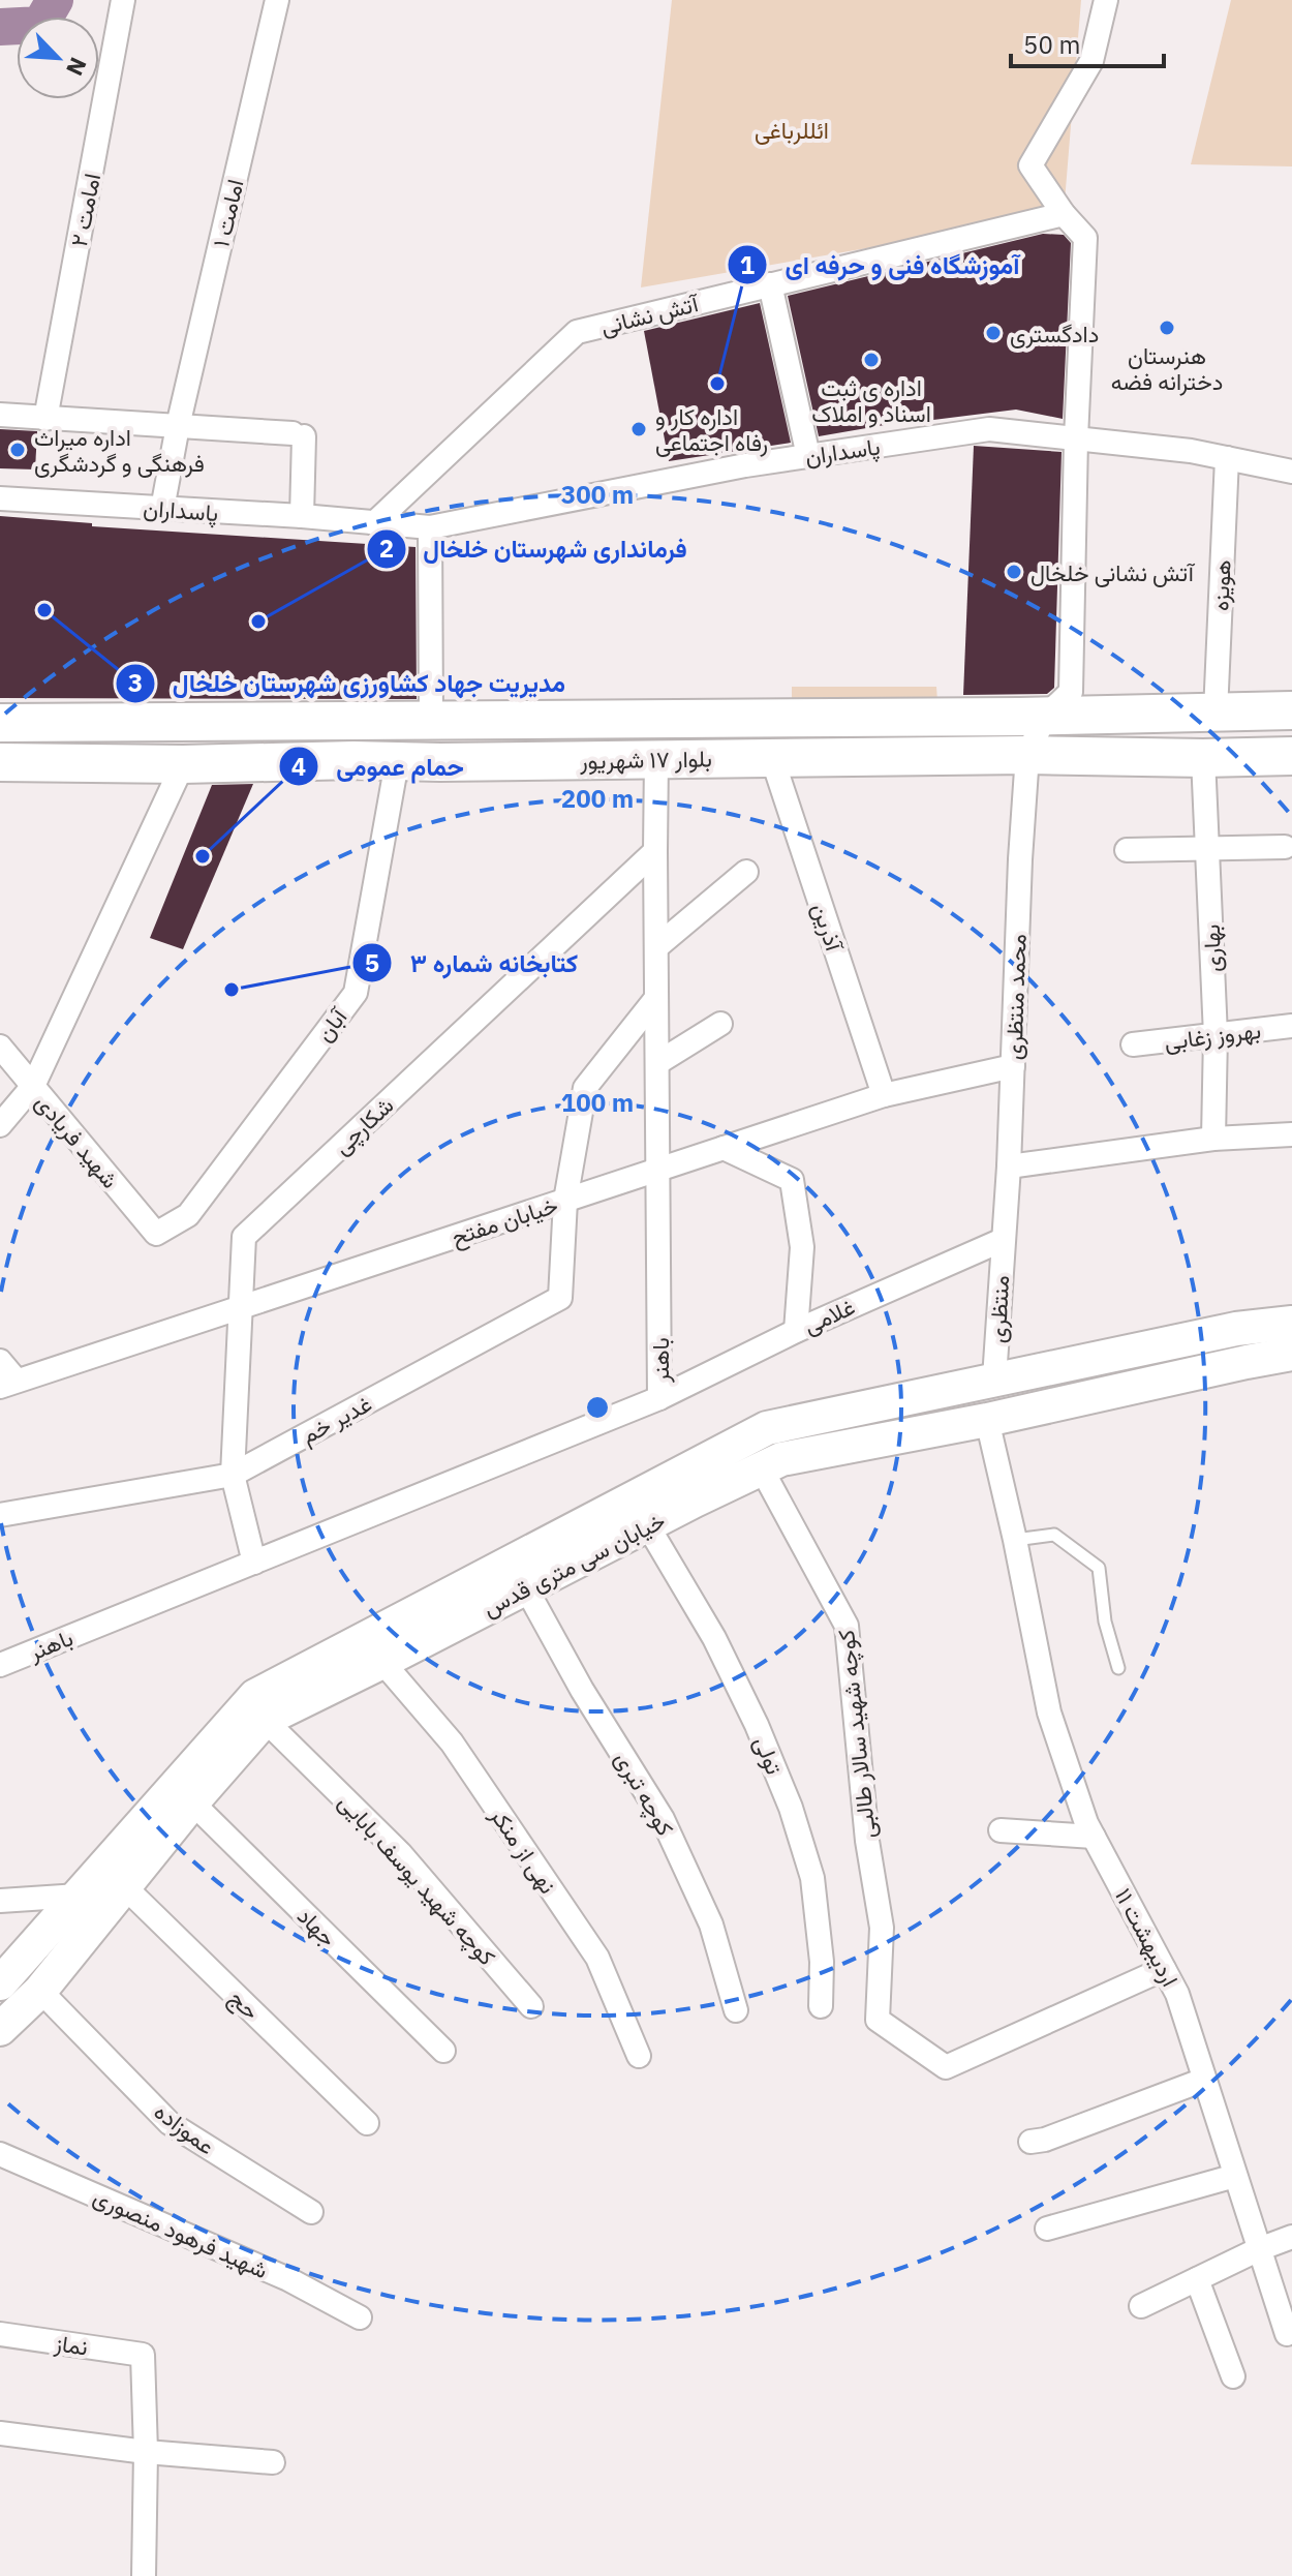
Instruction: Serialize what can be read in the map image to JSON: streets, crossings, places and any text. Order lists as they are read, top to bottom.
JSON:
{
  "streets": {
    "main road": ["بلوار ١٧ شهریور", "خیابان سی متری قدس"],
    "street": [
      "امامت ۲",
      "امامت ۱",
      "آتش نشانی",
      "پاسداران",
      "هویزه",
      "آذرین",
      "بهاری",
      "محمد منتظری",
      "آبان",
      "بهروز زغابی",
      "شکارچی",
      "شهید فریادی",
      "خیابان مفتح",
      "منتظری",
      "غلامی",
      "باهنر",
      "غدیر خم",
      "کوچه شهید سالار طالبی",
      "تولی",
      "کوچه تبری",
      "نهی از منکر",
      "کوچه شهید یوسف بابایی",
      "جهاد",
      "۱۱ اردیبهشت",
      "حج",
      "عموزاده",
      "شهید فرهود منصوری",
      "نماز"
    ]
  },
  "crossings": [
    ["امامت ۱", "پاسداران"],
    ["آتش نشانی", "پاسداران"],
    ["پاسداران", "هویزه"],
    ["هویزه", "بلوار ١٧ شهریور"],
    ["بلوار ١٧ شهریور", "آذرین"],
    ["بلوار ١٧ شهریور", "بهاری"],
    ["بلوار ١٧ شهریور", "محمد منتظری"],
    ["بلوار ١٧ شهریور", "آبان"],
    ["بلوار ١٧ شهریور", "باهنر"],
    ["آذرین", "خیابان مفتح"],
    ["بهاری", "بهروز زغابی"],
    ["محمد منتظری", "خیابان مفتح"],
    ["محمد منتظری", "منتظری"],
    ["محمد منتظری", "غلامی"],
    ["آبان", "شهید فریادی"],
    ["شکارچی", "خیابان مفتح"],
    ["شکارچی", "باهنر"],
    ["شکارچی", "غدیر خم"],
    ["خیابان مفتح", "باهنر"],
    ["خیابان مفتح", "غدیر خم"],
    ["منتظری", "غلامی"],
    ["منتظری", "خیابان سی متری قدس"],
    ["غلامی", "باهنر"],
    ["خیابان سی متری قدس", "کوچه شهید سالار طالبی"],
    ["خیابان سی متری قدس", "تولی"],
    ["خیابان سی متری قدس", "کوچه تبری"],
    ["خیابان سی متری قدس", "نهی از منکر"],
    ["خیابان سی متری قدس", "کوچه شهید یوسف بابایی"],
    ["خیابان سی متری قدس", "جهاد"],
    ["خیابان سی متری قدس", "۱۱ اردیبهشت"],
    ["خیابان سی متری قدس", "حج"],
    ["خیابان سی متری قدس", "عموزاده"],
    ["کوچه شهید سالار طالبی", "۱۱ اردیبهشت"]
  ],
  "parks": ["ائللرباغی"],
  "places": [
    "هنرستان دخترانه فضه",
    "دادگستری",
    "اداره ی ثبت اسناد و املاک",
    "آموزشگاه فنی و حرفه ای",
    "اداره کار و رفاه اجتماعی",
    "اداره میراث فرهنگی و گردشگری",
    "آتش نشانی خلخال",
    "مدیریت جهاد کشاورزی شهرستان خلخال",
    "فرمانداری شهرستان خلخال",
    "حمام عمومی",
    "کتابخانه شماره ۳"
  ],
  "scale_bar": "50 m",
  "north": "bottom right",
  "rings": ["300 m", "200 m", "100 m"]
}
